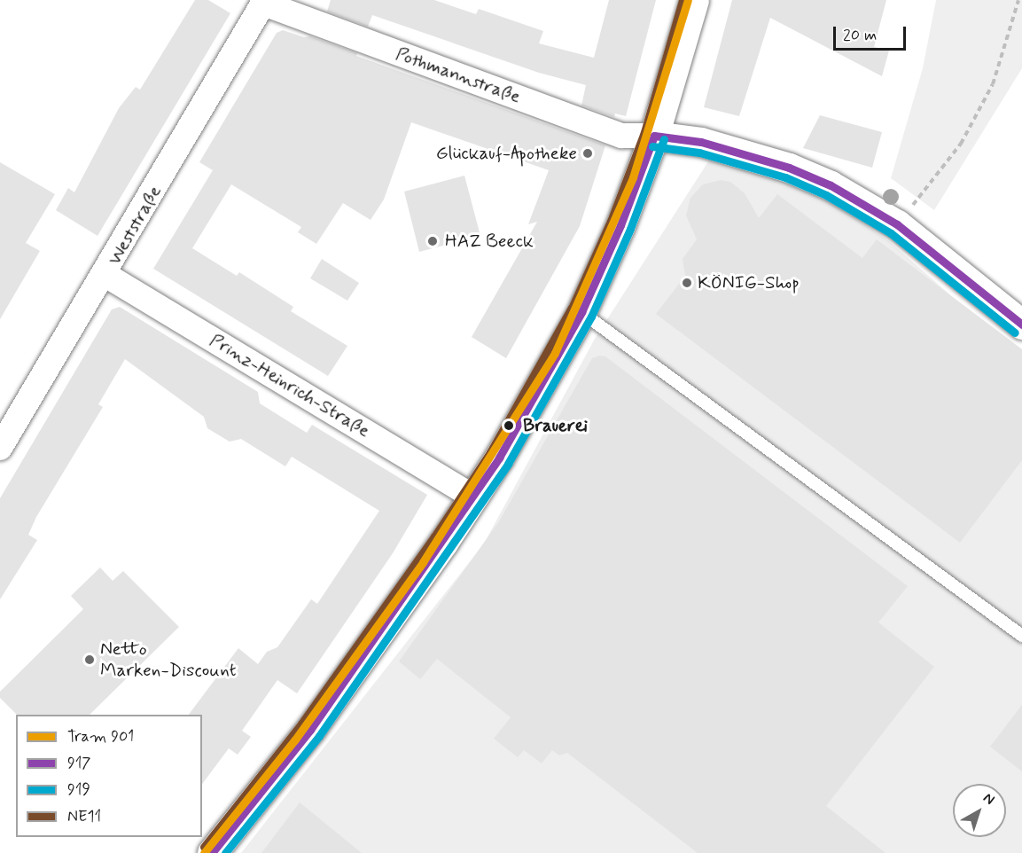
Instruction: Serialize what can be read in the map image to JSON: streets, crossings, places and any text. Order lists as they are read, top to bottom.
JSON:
{
  "streets": {
    "street": ["Pothmannstraße", "Weststraße", "Prinz-Heinrich-Straße"]
  },
  "crossings": [
    ["Pothmannstraße", "Weststraße"],
    ["Weststraße", "Prinz-Heinrich-Straße"]
  ],
  "places": [
    "Glückauf-Apotheke",
    "HAZ Beeck",
    "KÖNIG-Shop",
    "Brauerei",
    "Netto Marken-Discount"
  ],
  "lines": [
    "tram line 901",
    "transit line NE11",
    "transit line 917",
    "transit line 919"
  ],
  "legend": [
    "Tram 901",
    "917",
    "919",
    "NE11"
  ],
  "scale_bar": "20 m",
  "north": "top right"
}
